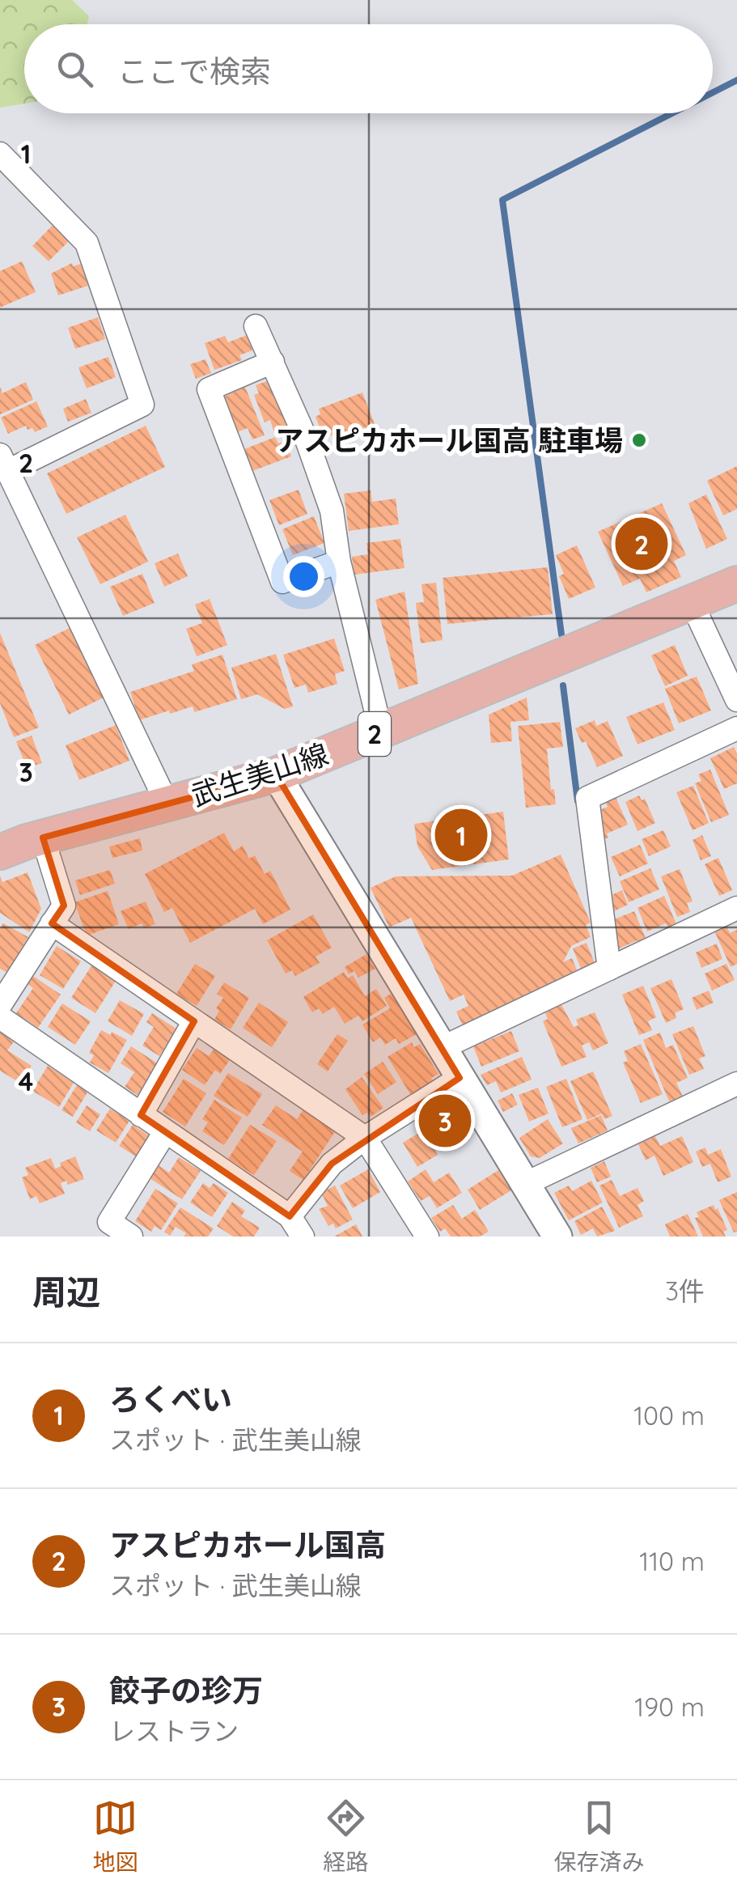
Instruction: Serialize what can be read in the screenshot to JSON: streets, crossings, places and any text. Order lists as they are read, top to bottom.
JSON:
{
  "streets": {
    "main road": ["2", "武生美山線"]
  },
  "places": ["アスピカホール国高 駐車場"],
  "page": {
    "search": "ここで検索",
    "pins": ["2", "1", "3"],
    "heading": ["周辺", "3件"],
    "list": [
      {
        "mark": "1",
        "name": "ろくべい",
        "note": "スポット · 武生美山線",
        "value": "100 m"
      },
      {
        "mark": "2",
        "name": "アスピカホール国高",
        "note": "スポット · 武生美山線",
        "value": "110 m"
      },
      {
        "mark": "3",
        "name": "餃子の珍万",
        "note": "レストラン",
        "value": "190 m"
      }
    ],
    "nav": ["地図", "経路", "保存済み"]
  },
  "grid": {
    "rows": [
      "1",
      "2",
      "3",
      "4"
    ]
  }
}
